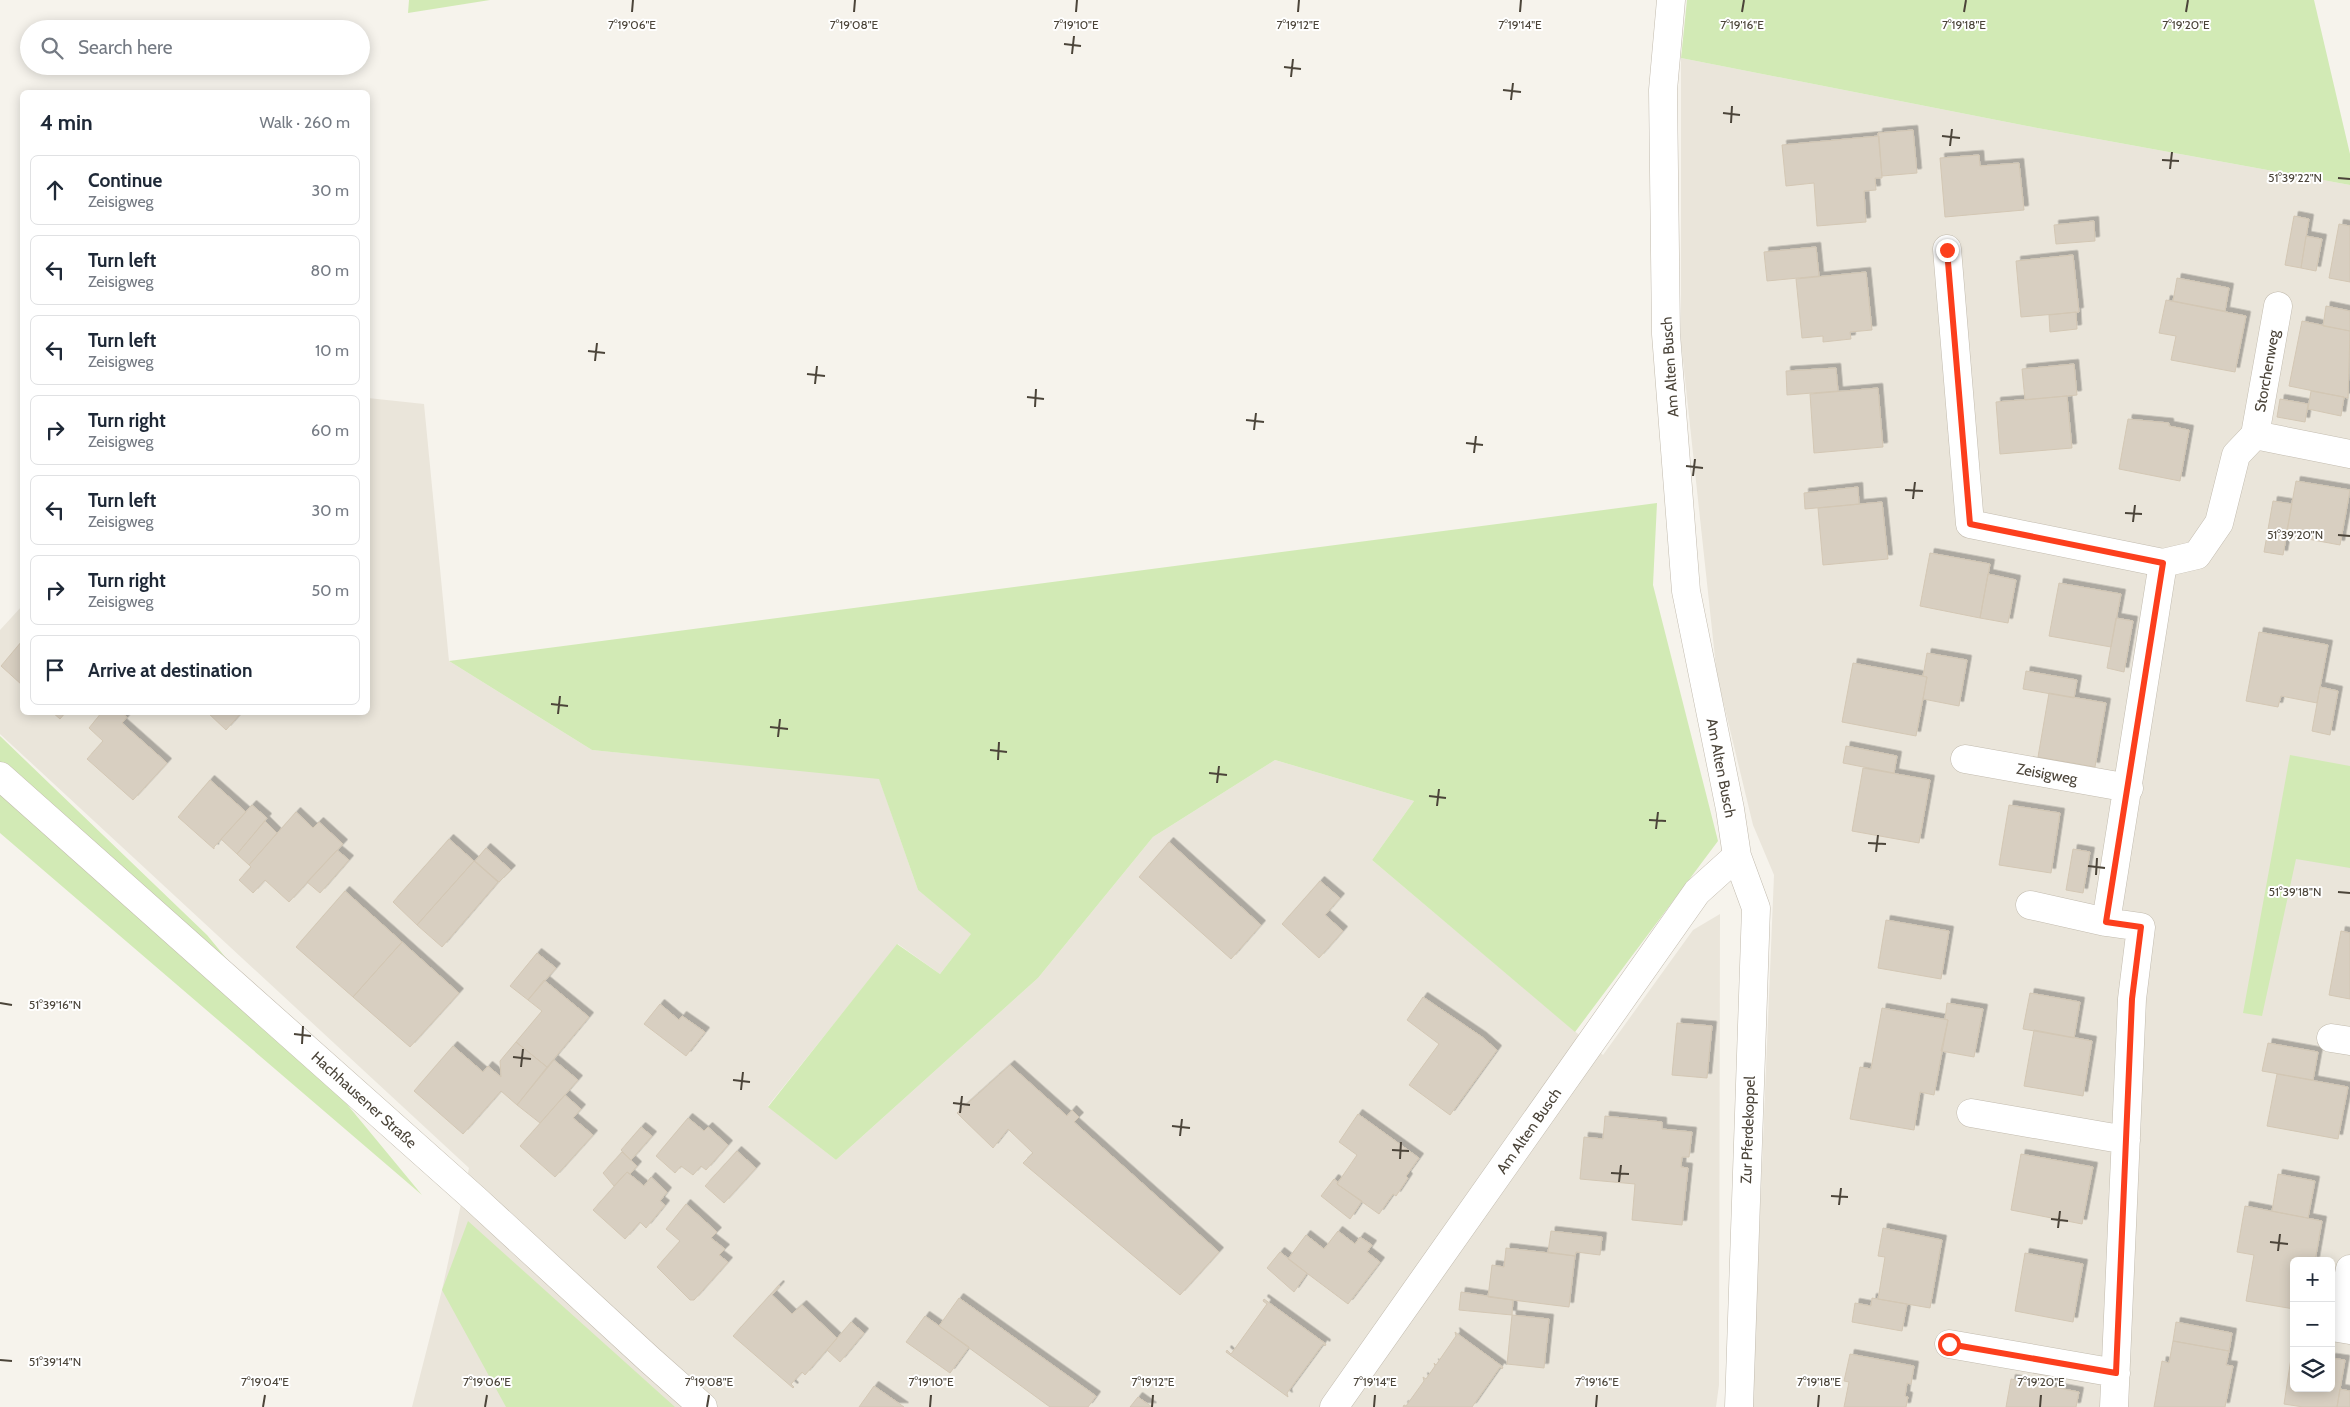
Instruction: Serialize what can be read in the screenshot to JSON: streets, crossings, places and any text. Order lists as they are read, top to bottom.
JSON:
{
  "streets": {
    "street": [
      "Am Alten Busch",
      "Storchenweg",
      "Zeisigweg",
      "Hachhausener Straße",
      "Zur Pferdekoppel"
    ]
  },
  "crossings": [
    ["Am Alten Busch", "Zur Pferdekoppel"]
  ],
  "page": {
    "search": "Search here",
    "heading": ["4 min", "Walk · 260 m"],
    "list": [
      ["Continue", "Zeisigweg", "30 m"],
      ["Turn left", "Zeisigweg", "80 m"],
      ["Turn left", "Zeisigweg", "10 m"],
      ["Turn right", "Zeisigweg", "60 m"],
      ["Turn left", "Zeisigweg", "30 m"],
      ["Turn right", "Zeisigweg", "50 m"],
      "Arrive at destination"
    ],
    "map_buttons": ["+", "−"]
  },
  "coordinates": [
    "7°19'06\"E",
    "7°19'08\"E",
    "7°19'10\"E",
    "7°19'12\"E",
    "7°19'14\"E",
    "7°19'16\"E",
    "7°19'18\"E",
    "7°19'20\"E",
    "51°39'22\"N",
    "51°39'20\"N",
    "51°39'18\"N",
    "51°39'16\"N",
    "51°39'14\"N",
    "7°19'04\"E"
  ]
}
